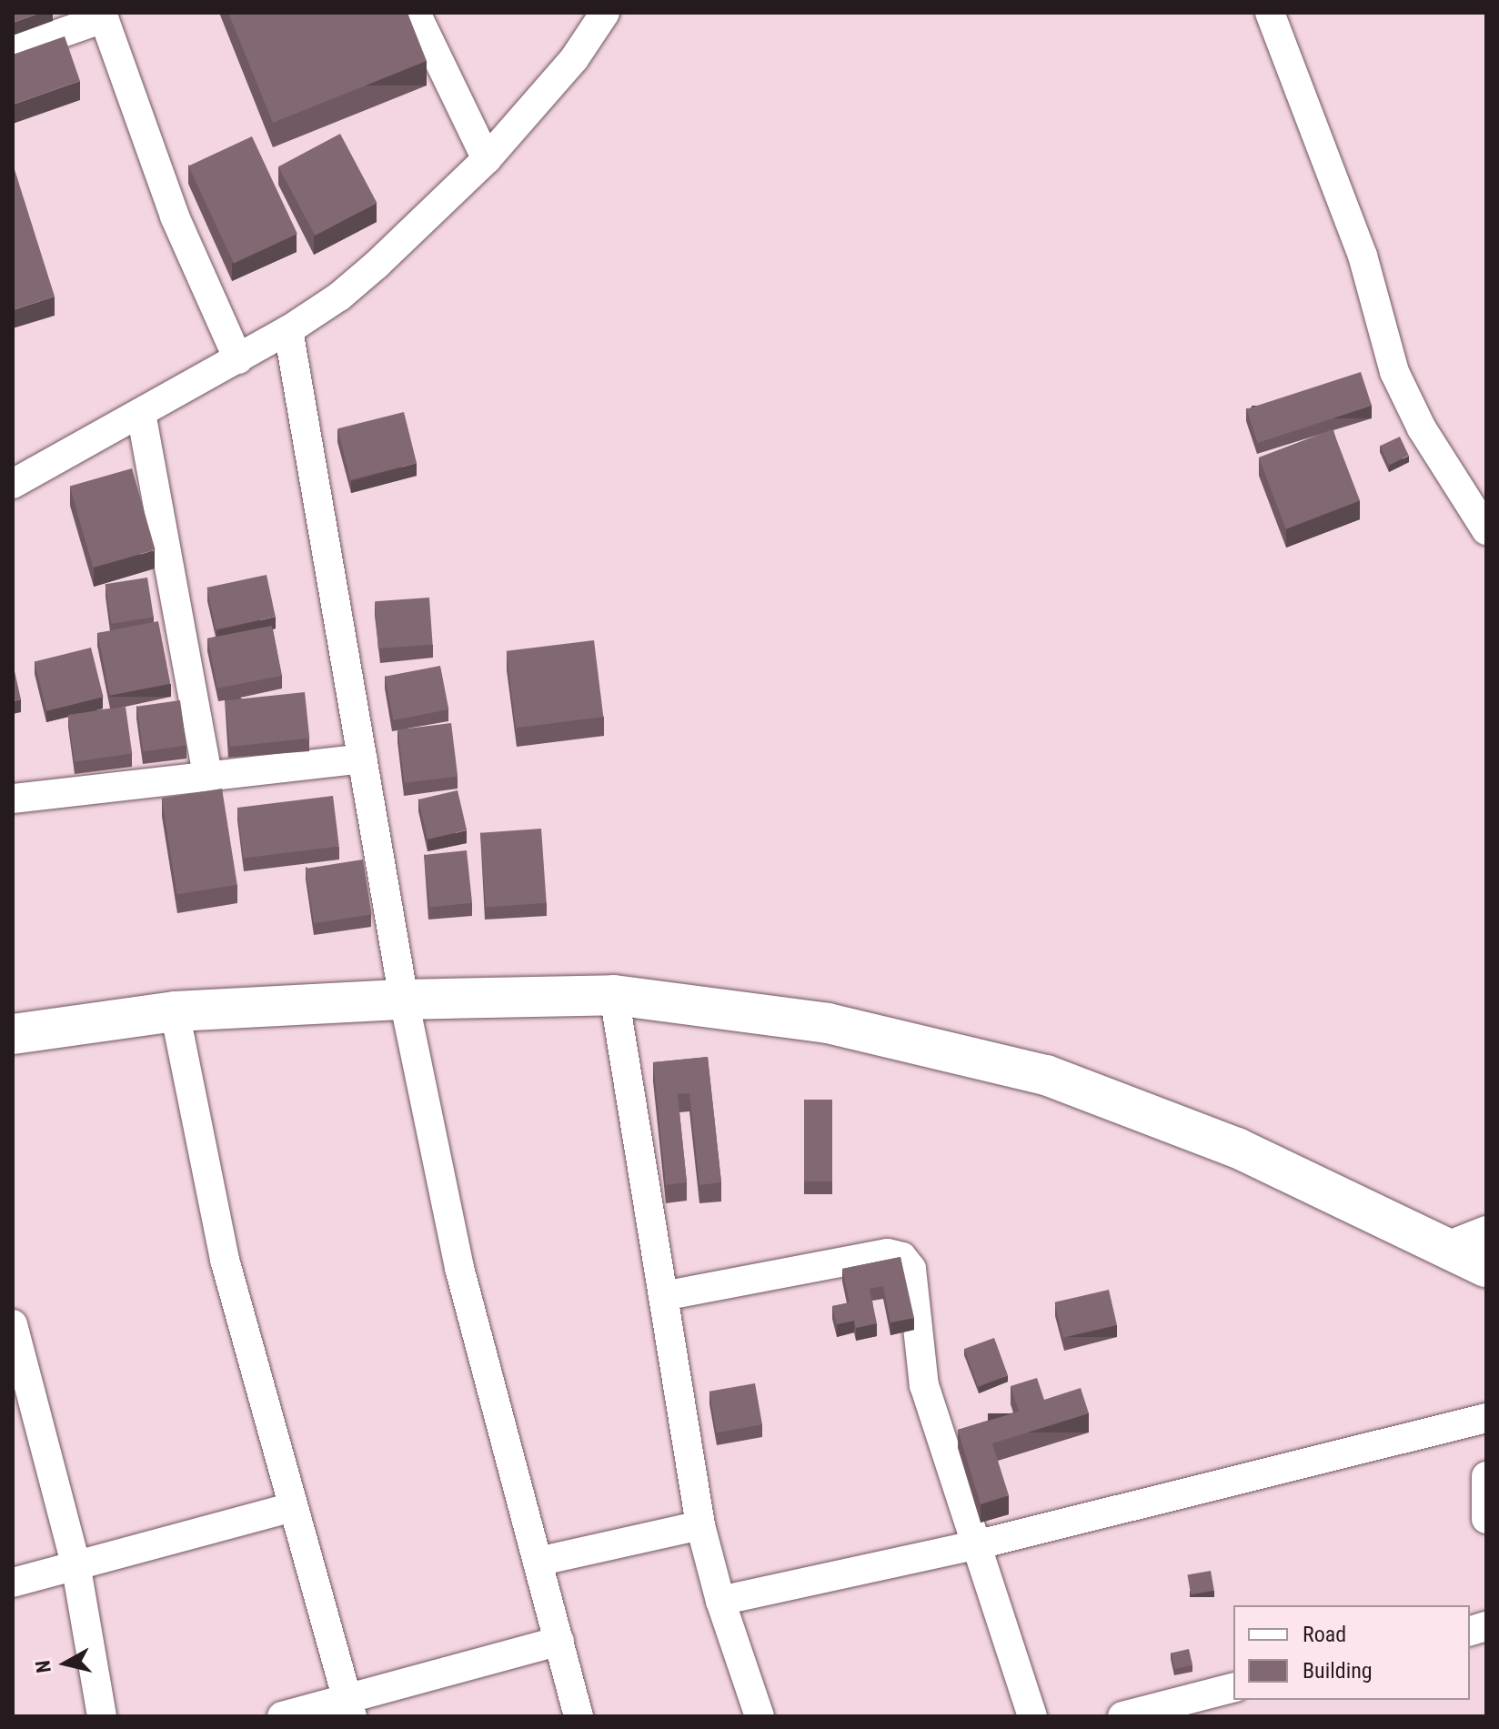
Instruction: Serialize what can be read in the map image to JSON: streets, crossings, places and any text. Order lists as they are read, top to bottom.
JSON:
{
  "legend": ["Road", "Building"],
  "north": "left"
}
